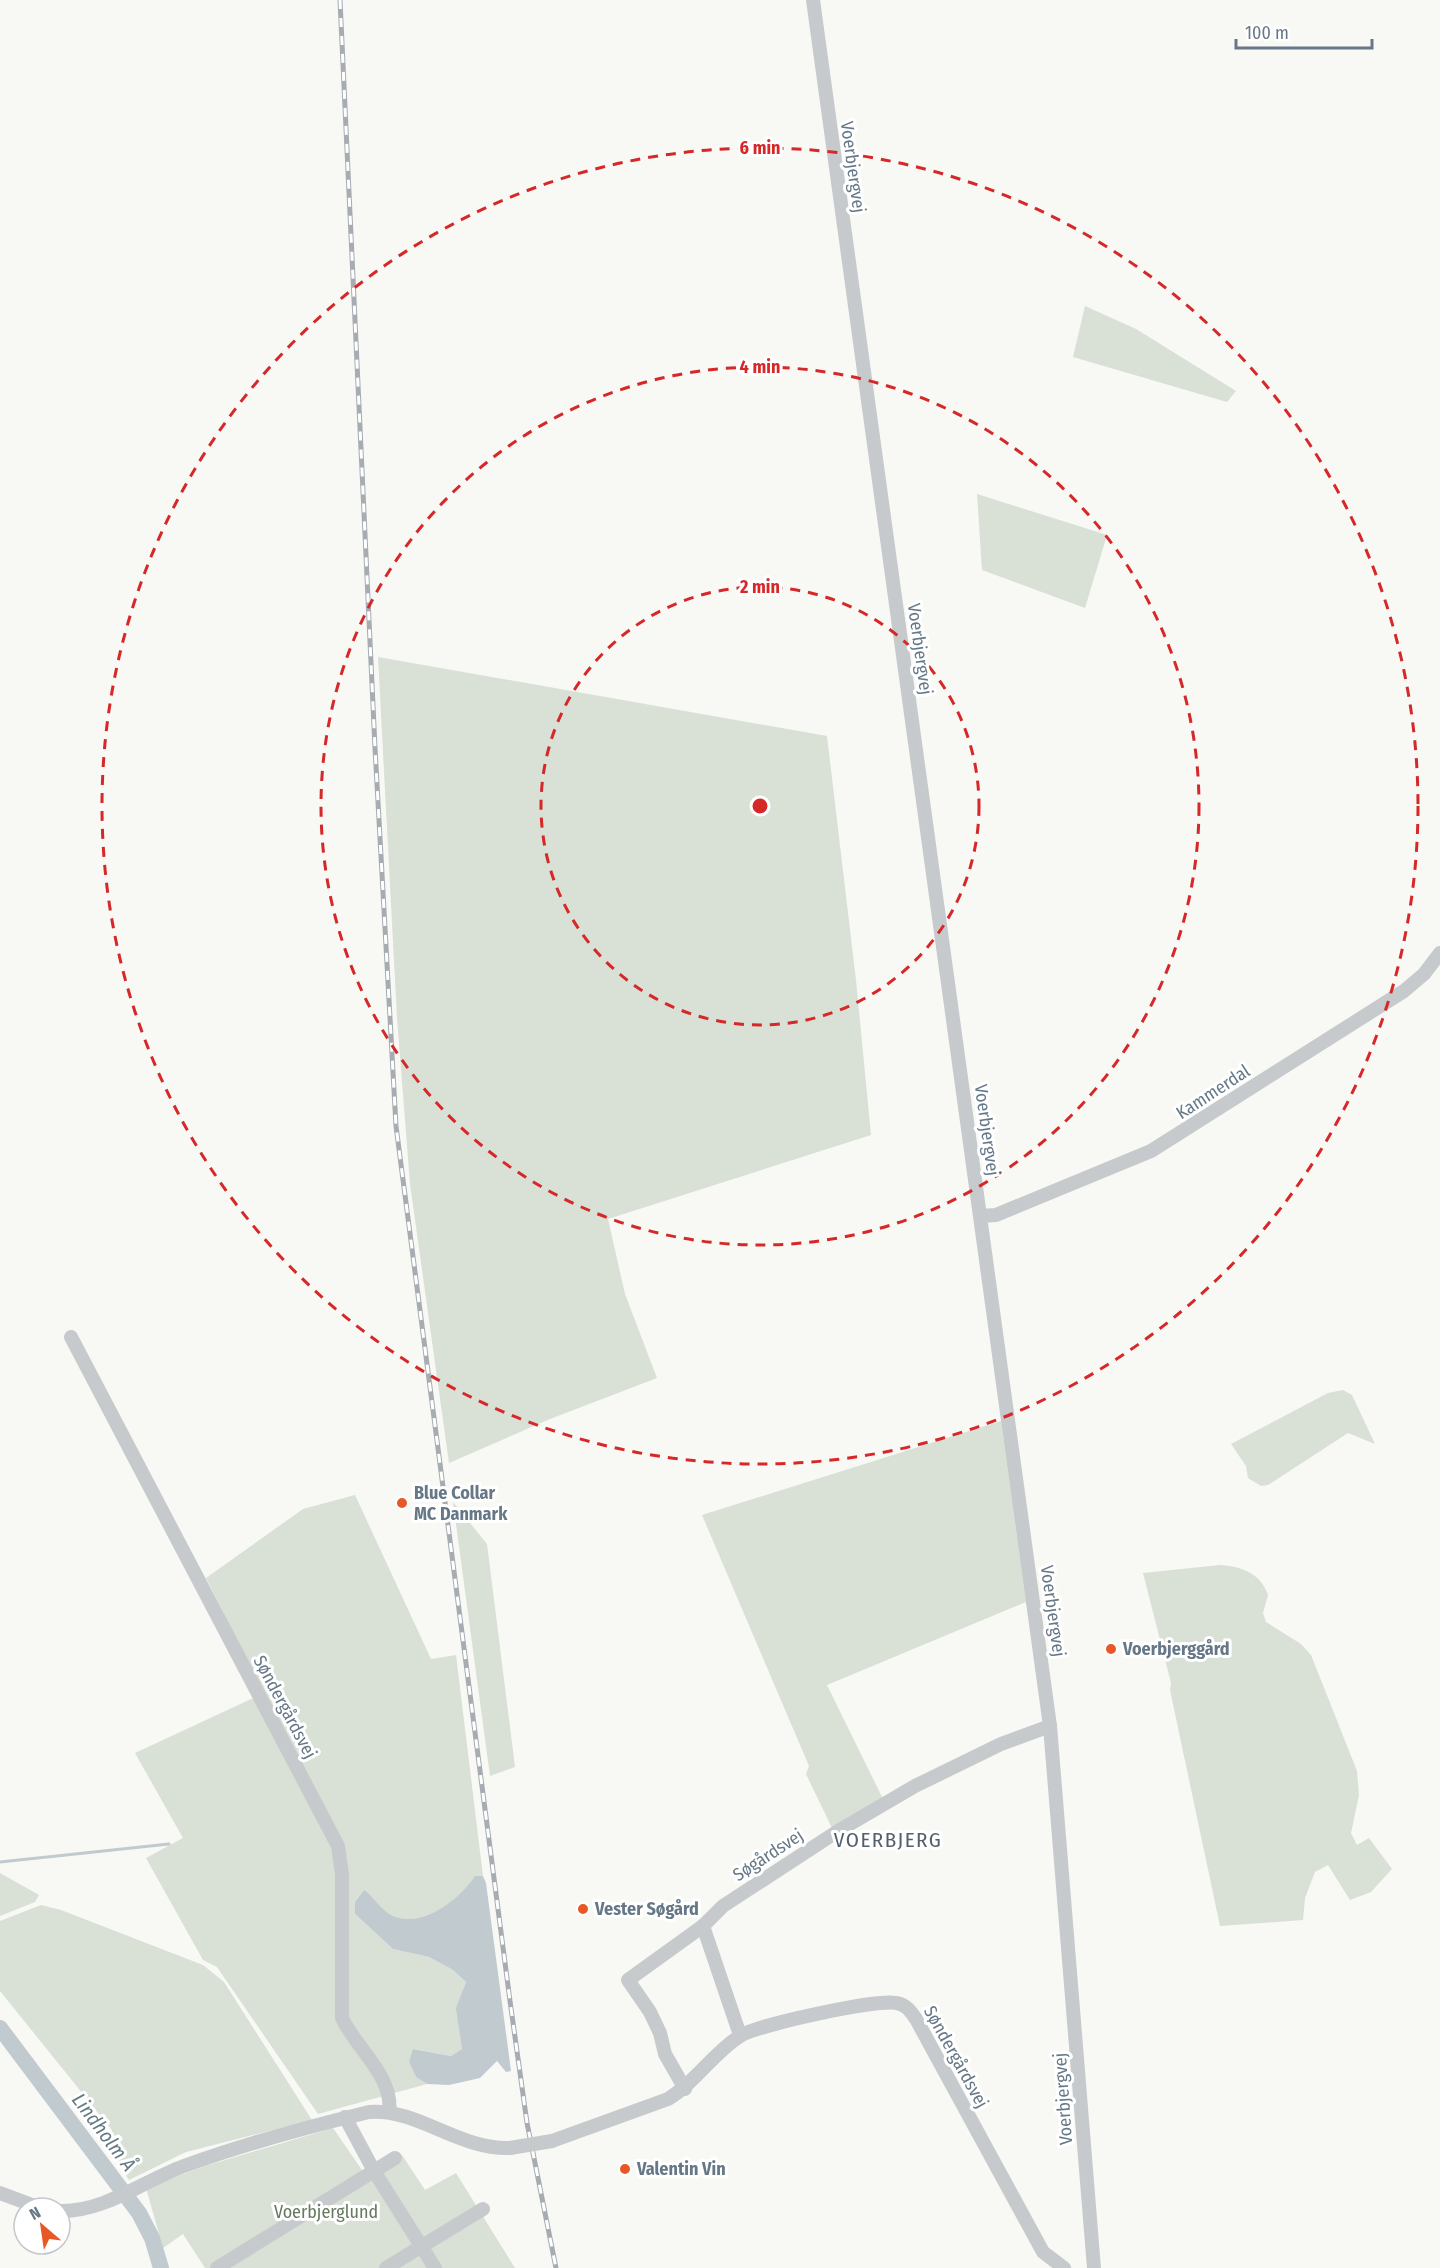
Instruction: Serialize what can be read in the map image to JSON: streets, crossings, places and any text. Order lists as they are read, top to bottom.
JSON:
{
  "streets": {
    "street": [
      "Voerbjergvej",
      "Kammerdal",
      "Søndergårdsvej",
      "Søgårdsvej"
    ]
  },
  "crossings": [
    ["Voerbjergvej", "Kammerdal"],
    ["Voerbjergvej", "Søgårdsvej"],
    ["Søndergårdsvej", "Søgårdsvej"]
  ],
  "districts": ["VOERBJERG"],
  "water": ["Lindholm Å"],
  "parks": ["Voerbjerglund"],
  "places": [
    "Blue Collar MC Danmark",
    "Voerbjerggård",
    "Vester Søgård",
    "Valentin Vin"
  ],
  "scale_bar": "100 m",
  "north": "top left",
  "rings": ["6 min", "4 min", "2 min"]
}
